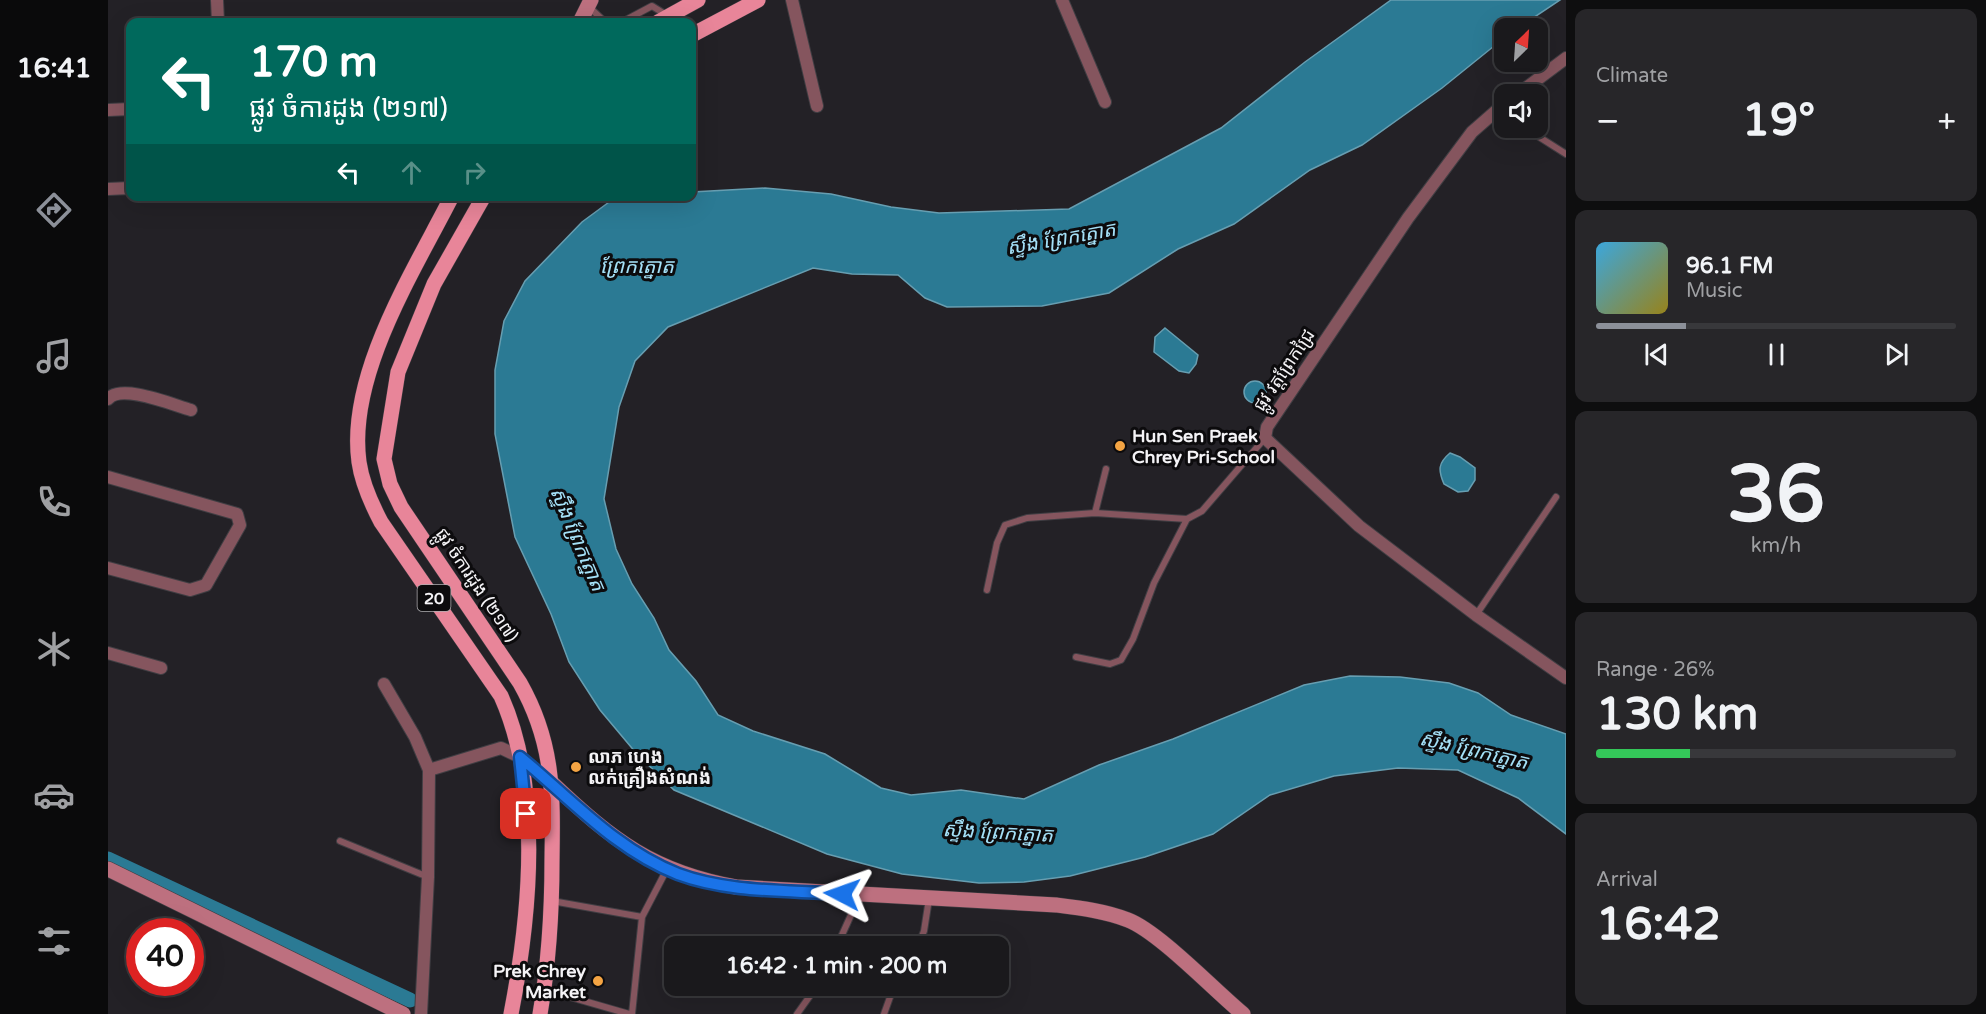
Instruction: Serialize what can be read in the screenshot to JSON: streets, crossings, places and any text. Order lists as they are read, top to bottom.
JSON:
{
  "streets": {
    "main road": ["ផ្លូវ ចំការដូង (២១៧)", "20"],
    "street": ["ផ្លូវ វត្តព្រែកជ្រៃ"]
  },
  "water": ["ស្ទឹង ព្រែកត្នោត", "ព្រែកត្នោត"],
  "places": ["Hun Sen Praek Chrey Pri-School", "លាភ ហេង លក់គ្រឿងសំណង់", "Prek Chrey Market"],
  "north": "top right",
  "page": {
    "tabs": "16:41",
    "tile": [
      "Climate",
      ["36", "km/h"],
      ["Range · 26%", "130 km"],
      ["Arrival", "16:42"]
    ],
    "turn": ["170 m", "ផ្លូវ ចំការដូង (២១៧)"],
    "heat": ["−", "19°", "+"],
    "song": ["96.1 FM", "Music"],
    "limit": "40",
    "trip": "16:42 · 1 min · 200 m"
  }
}
